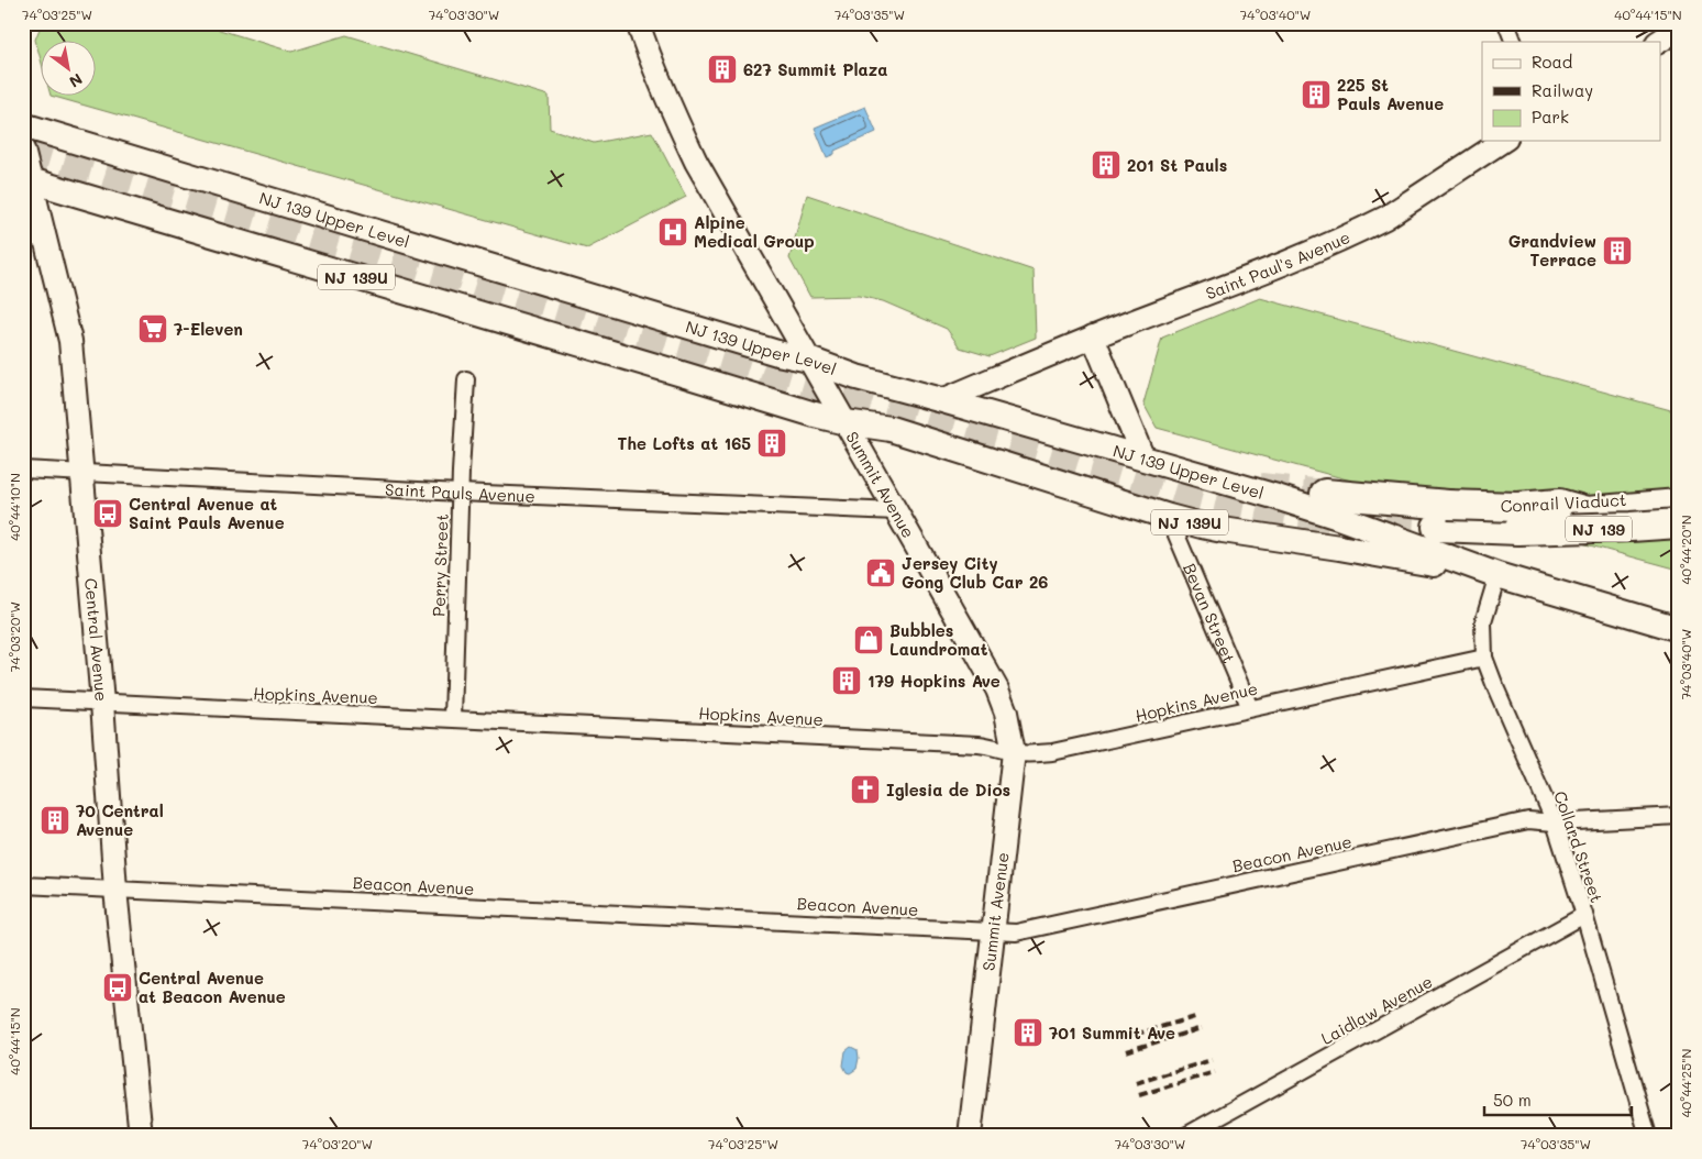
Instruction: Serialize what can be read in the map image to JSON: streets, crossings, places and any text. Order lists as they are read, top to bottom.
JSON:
{
  "streets": {
    "highway": ["Conrail Viaduct", "NJ 139"],
    "main road": ["NJ 139 Upper Level", "NJ 139U"],
    "street": [
      "Saint Paul's Avenue",
      "Summit Avenue",
      "Saint Pauls Avenue",
      "Perry Street",
      "Bevan Street",
      "Central Avenue",
      "Hopkins Avenue",
      "Collard Street",
      "Beacon Avenue",
      "Laidlaw Avenue"
    ]
  },
  "crossings": [
    ["NJ 139 Upper Level", "Saint Paul's Avenue"],
    ["NJ 139 Upper Level", "Summit Avenue"],
    ["NJ 139 Upper Level", "Bevan Street"],
    ["NJ 139 Upper Level", "Central Avenue"],
    ["NJ 139 Upper Level", "Collard Street"],
    ["Summit Avenue", "Saint Pauls Avenue"],
    ["Summit Avenue", "Hopkins Avenue"],
    ["Summit Avenue", "Beacon Avenue"],
    ["Saint Pauls Avenue", "Perry Street"],
    ["Saint Pauls Avenue", "Central Avenue"],
    ["Conrail Viaduct", "NJ 139"],
    ["Perry Street", "Hopkins Avenue"],
    ["Bevan Street", "Hopkins Avenue"],
    ["Central Avenue", "Hopkins Avenue"],
    ["Central Avenue", "Beacon Avenue"],
    ["Hopkins Avenue", "Collard Street"],
    ["Collard Street", "Beacon Avenue"],
    ["Collard Street", "Laidlaw Avenue"]
  ],
  "places": {
    "building": [
      "627 Summit Plaza",
      "225 St Pauls Avenue",
      "201 St Pauls",
      "Grandview Terrace",
      "The Lofts at 165",
      "179 Hopkins Ave",
      "70 Central Avenue",
      "701 Summit Ave"
    ],
    "hospital": ["Alpine Medical Group"],
    "supermarket": ["7-Eleven"],
    "bus stop": ["Central Avenue at Saint Pauls Avenue", "Central Avenue at Beacon Avenue"],
    "public building": ["Jersey City Gong Club Car 26"],
    "shop": ["Bubbles Laundromat"],
    "church": ["Iglesia de Dios"]
  },
  "legend": ["Road", "Railway", "Park"],
  "scale_bar": "50 m",
  "north": "bottom right",
  "coordinates": [
    "74°03'25\"W",
    "74°03'30\"W",
    "74°03'35\"W",
    "74°03'40\"W",
    "40°44'15\"N",
    "40°44'10\"N",
    "40°44'20\"N",
    "74°03'20\"W",
    "40°44'25\"N"
  ]
}
